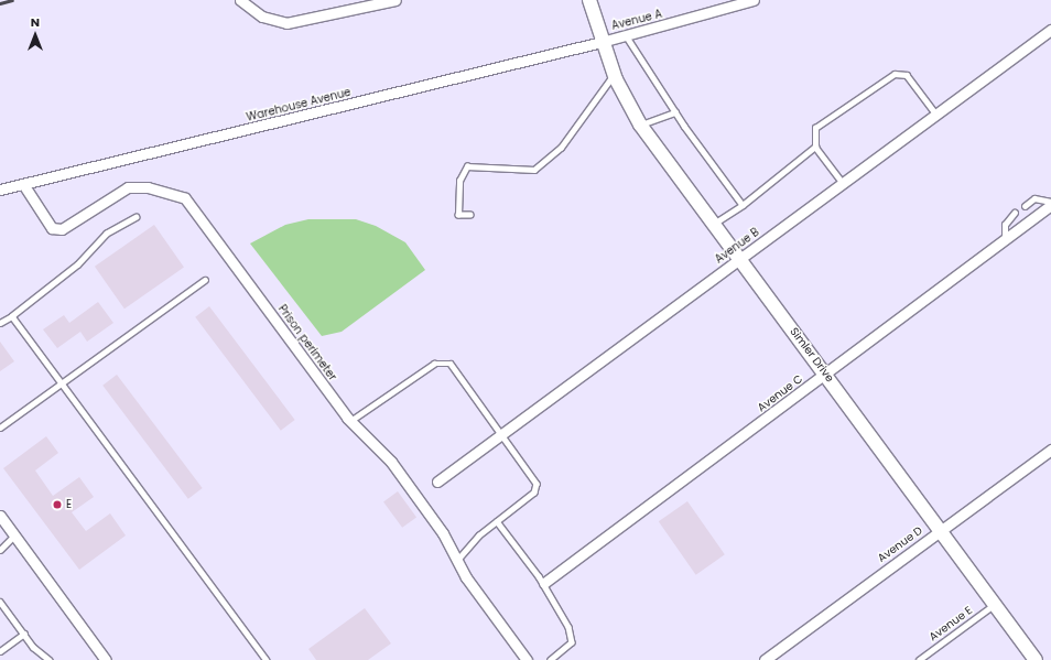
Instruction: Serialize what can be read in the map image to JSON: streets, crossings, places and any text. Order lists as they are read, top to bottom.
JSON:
{
  "streets": {
    "street": [
      "Avenue A",
      "Warehouse Avenue",
      "Avenue B",
      "Prison perimeter",
      "Simler Drive",
      "Avenue C",
      "Avenue D"
    ],
    "lane": ["Avenue E"]
  },
  "crossings": [
    ["Avenue A", "Warehouse Avenue"],
    ["Avenue A", "Simler Drive"],
    ["Warehouse Avenue", "Prison perimeter"],
    ["Warehouse Avenue", "Simler Drive"],
    ["Avenue B", "Simler Drive"],
    ["Simler Drive", "Avenue C"],
    ["Simler Drive", "Avenue D"],
    ["Simler Drive", "Avenue E"]
  ],
  "places": ["E"],
  "north": "top"
}
